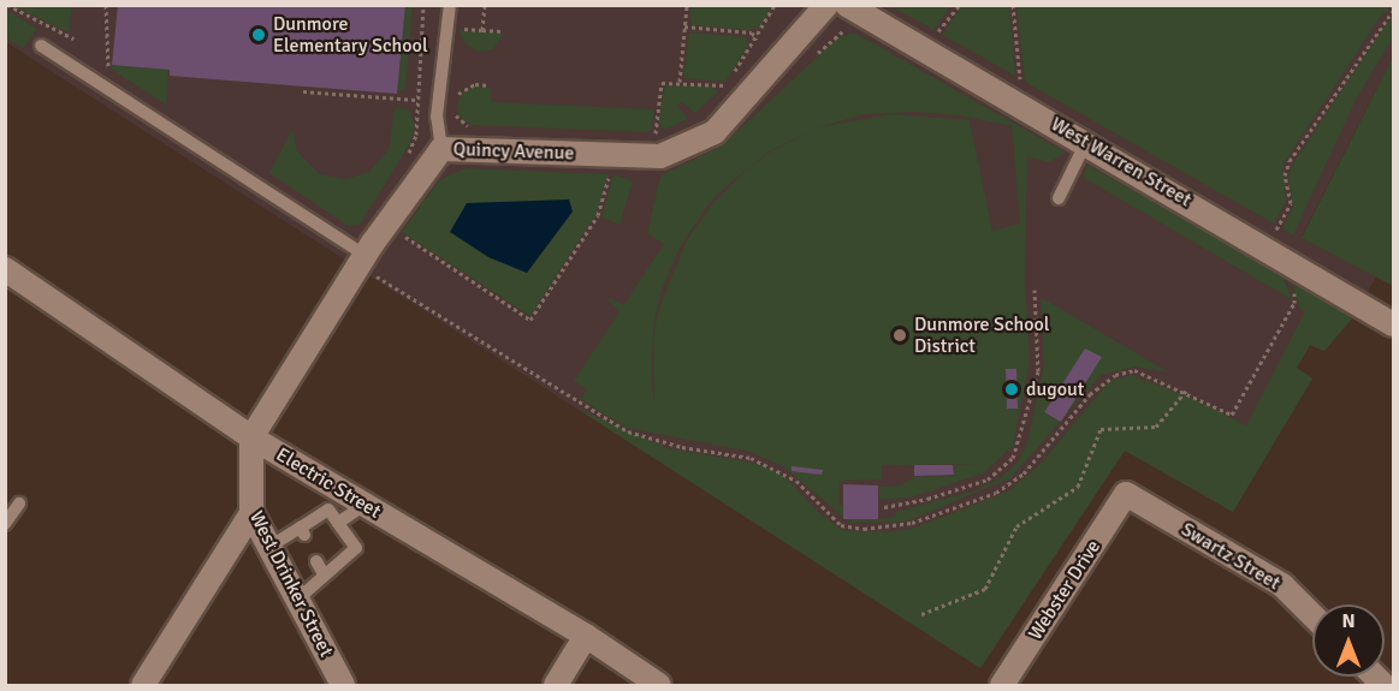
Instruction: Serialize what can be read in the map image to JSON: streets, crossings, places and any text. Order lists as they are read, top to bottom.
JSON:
{
  "streets": {
    "street": [
      "Quincy Avenue",
      "West Warren Street",
      "Electric Street",
      "Swartz Street",
      "West Drinker Street",
      "Webster Drive"
    ]
  },
  "crossings": [
    ["Quincy Avenue", "Electric Street"],
    ["Quincy Avenue", "West Drinker Street"],
    ["Electric Street", "West Drinker Street"],
    ["Swartz Street", "Webster Drive"]
  ],
  "places": ["Dunmore Elementary School", "Dunmore School District", "dugout"],
  "north": "top"
}
